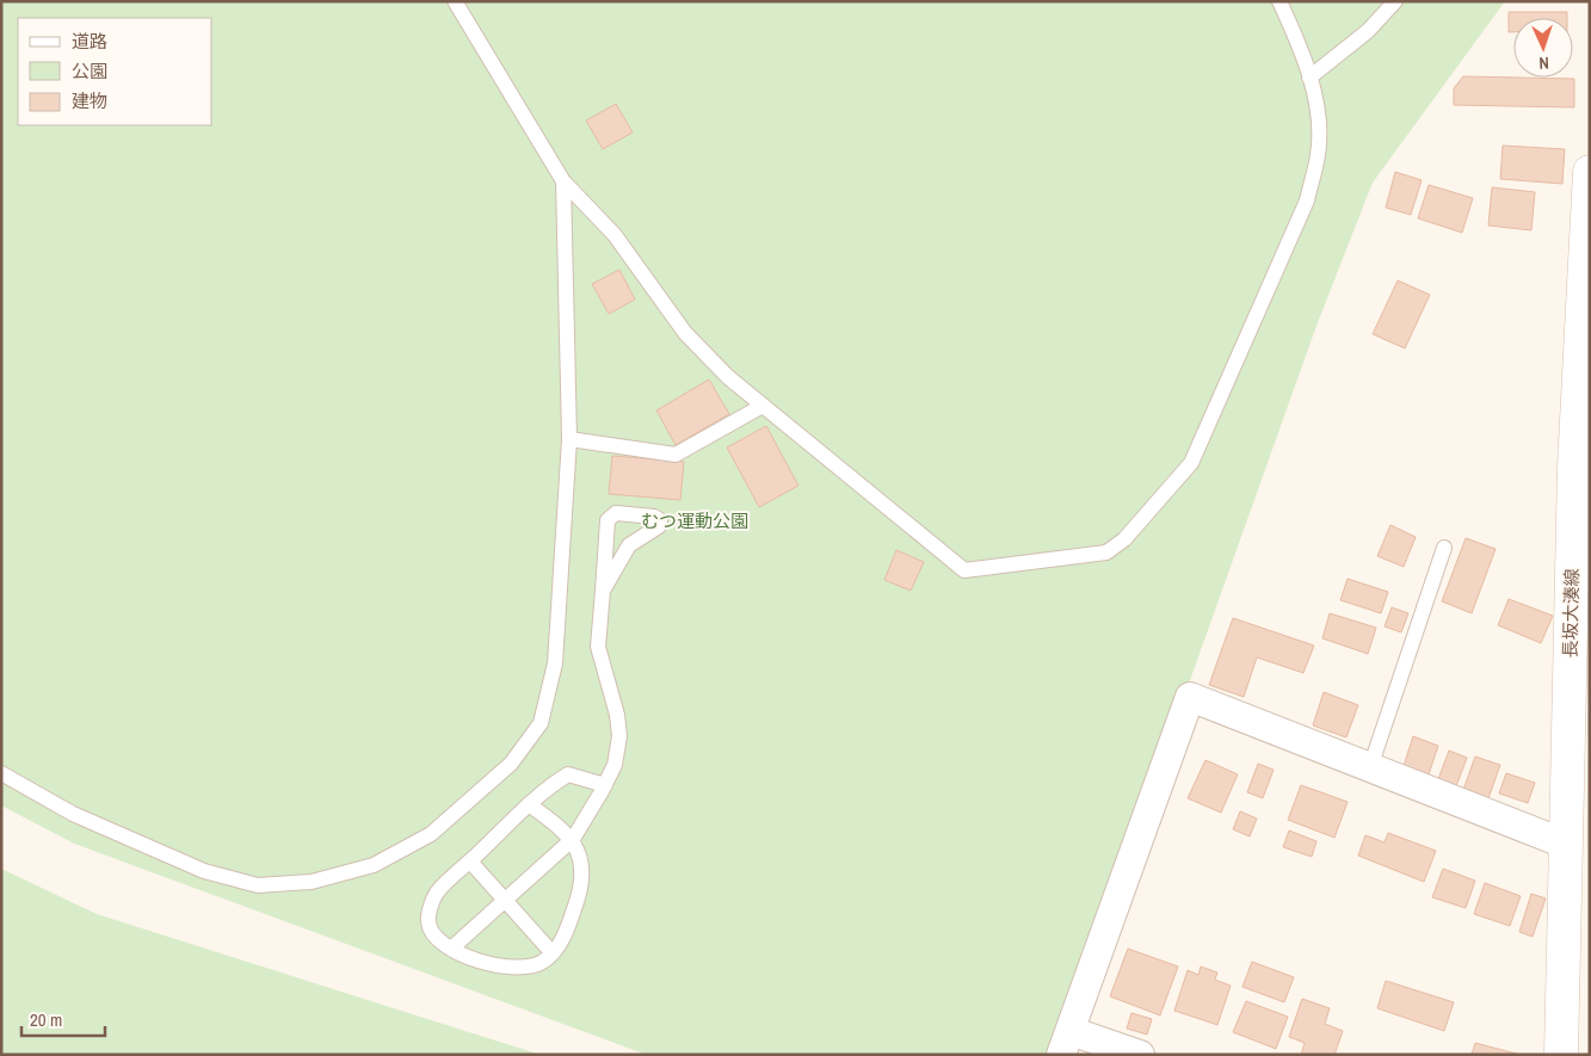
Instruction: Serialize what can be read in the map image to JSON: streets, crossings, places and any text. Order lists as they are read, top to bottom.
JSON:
{
  "streets": {
    "main road": ["長坂大湊線"]
  },
  "parks": ["むつ運動公園"],
  "legend": ["道路", "公園", "建物"],
  "scale_bar": "20 m",
  "north": "bottom"
}
